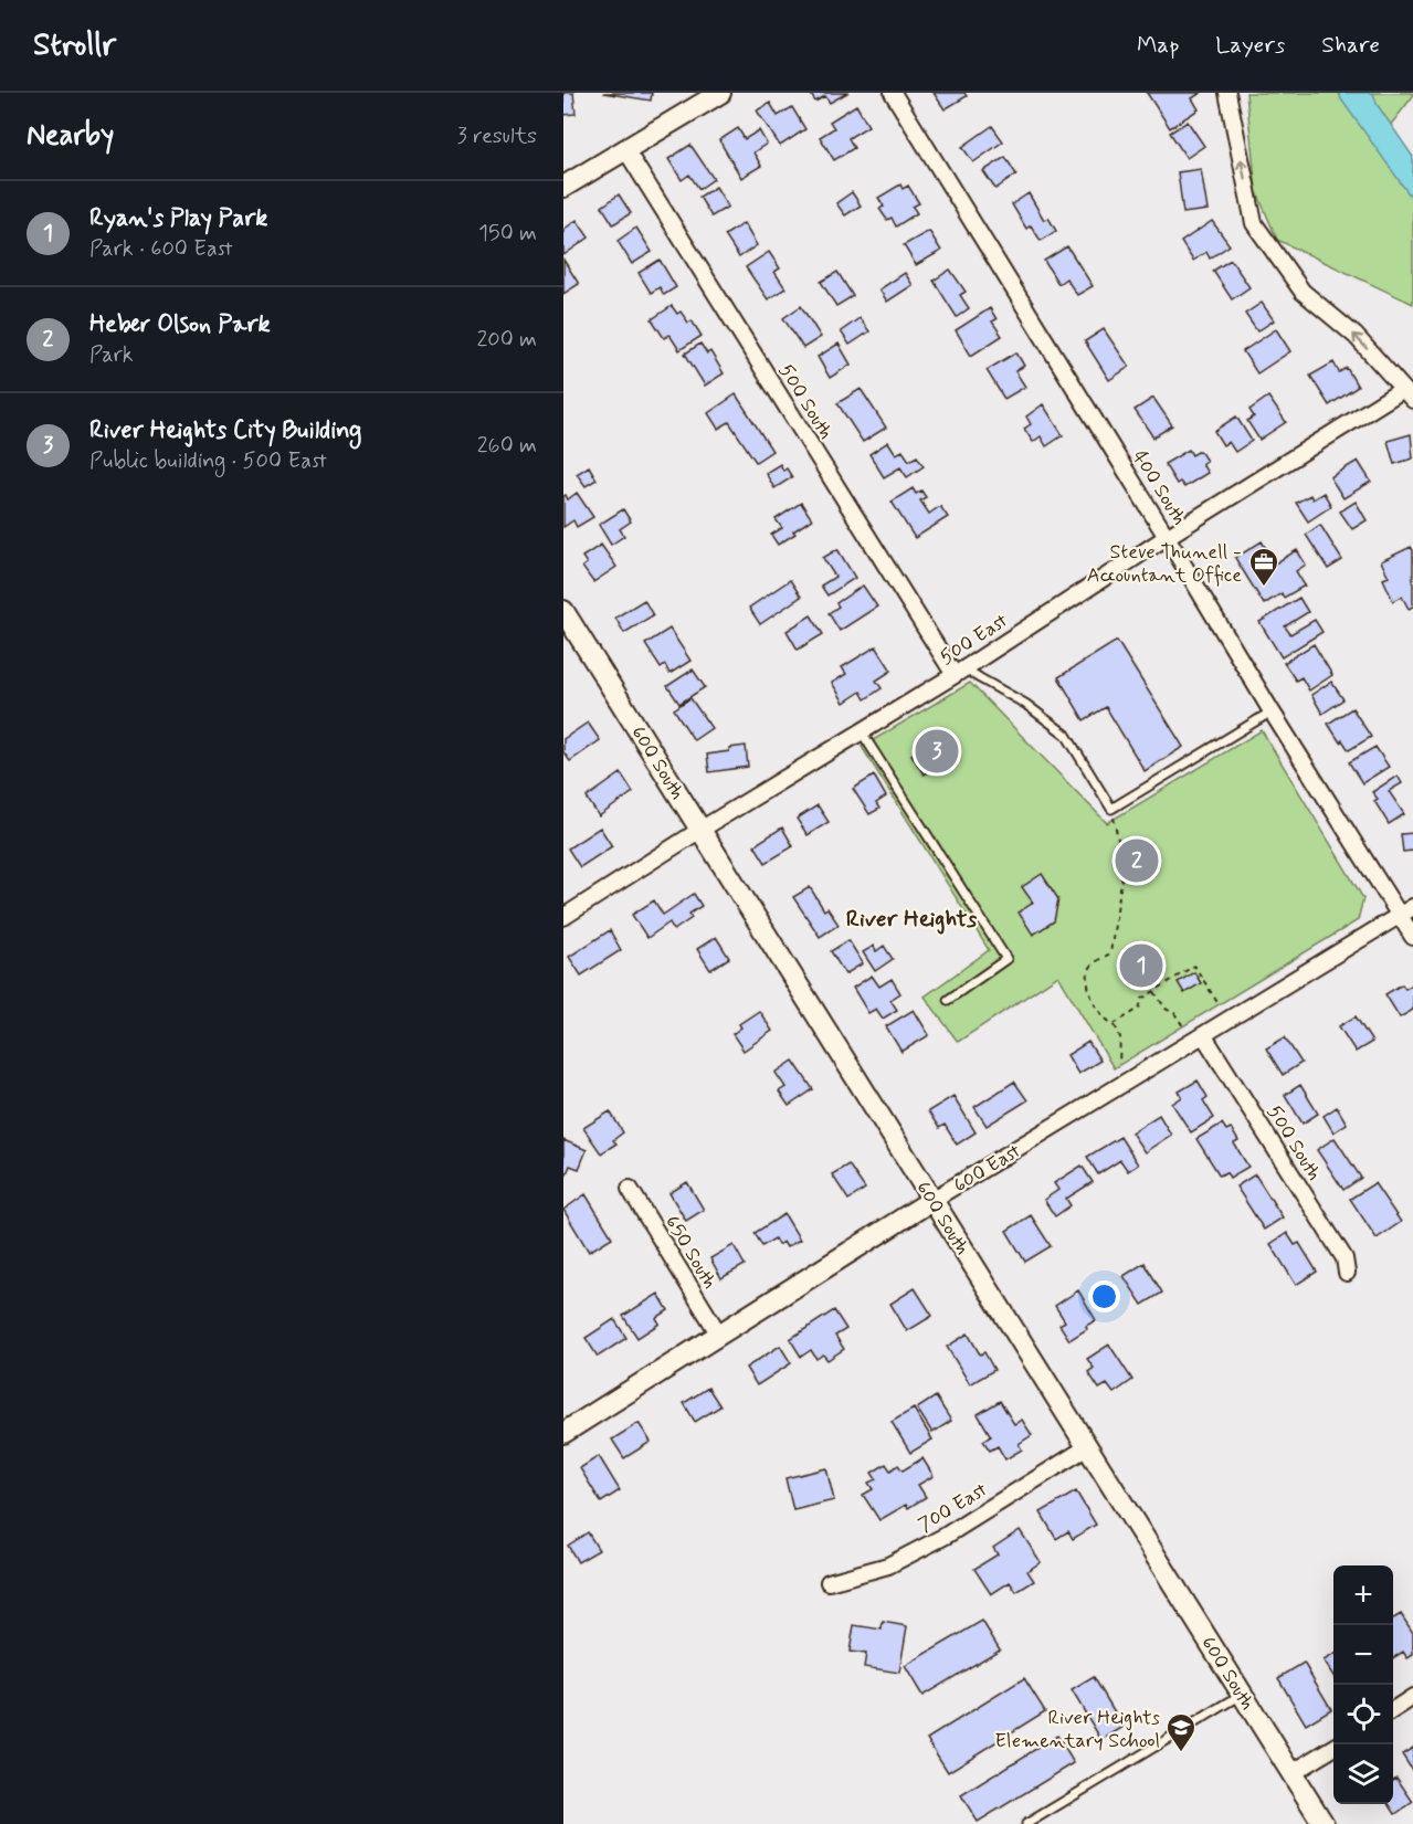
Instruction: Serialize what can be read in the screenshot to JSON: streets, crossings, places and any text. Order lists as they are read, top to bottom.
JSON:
{
  "streets": {
    "street": [
      "500 South",
      "400 South",
      "500 East",
      "600 South",
      "600 East",
      "650 South",
      "700 East"
    ]
  },
  "crossings": [
    ["500 South", "500 East"],
    ["500 South", "600 East"],
    ["400 South", "500 East"],
    ["400 South", "600 East"],
    ["500 East", "600 South"],
    ["600 South", "600 East"],
    ["600 South", "700 East"],
    ["600 East", "650 South"]
  ],
  "districts": ["River Heights"],
  "places": {
    "office": ["Steve Thunell - Accountant Office"],
    "school or university": ["River Heights Elementary School"]
  },
  "page": {
    "header": "Strollr",
    "nav": ["Map", "Layers", "Share"],
    "heading": ["Nearby", "3 results"],
    "list": [
      {
        "mark": "1",
        "name": "Ryan's Play Park",
        "note": "Park · 600 East",
        "value": "150 m"
      },
      {
        "mark": "2",
        "name": "Heber Olson Park",
        "note": "Park",
        "value": "200 m"
      },
      {
        "mark": "3",
        "name": "River Heights City Building",
        "note": "Public building · 500 East",
        "value": "260 m"
      }
    ],
    "pins": ["3", "2", "1"],
    "map_buttons": ["+", "−"]
  }
}
